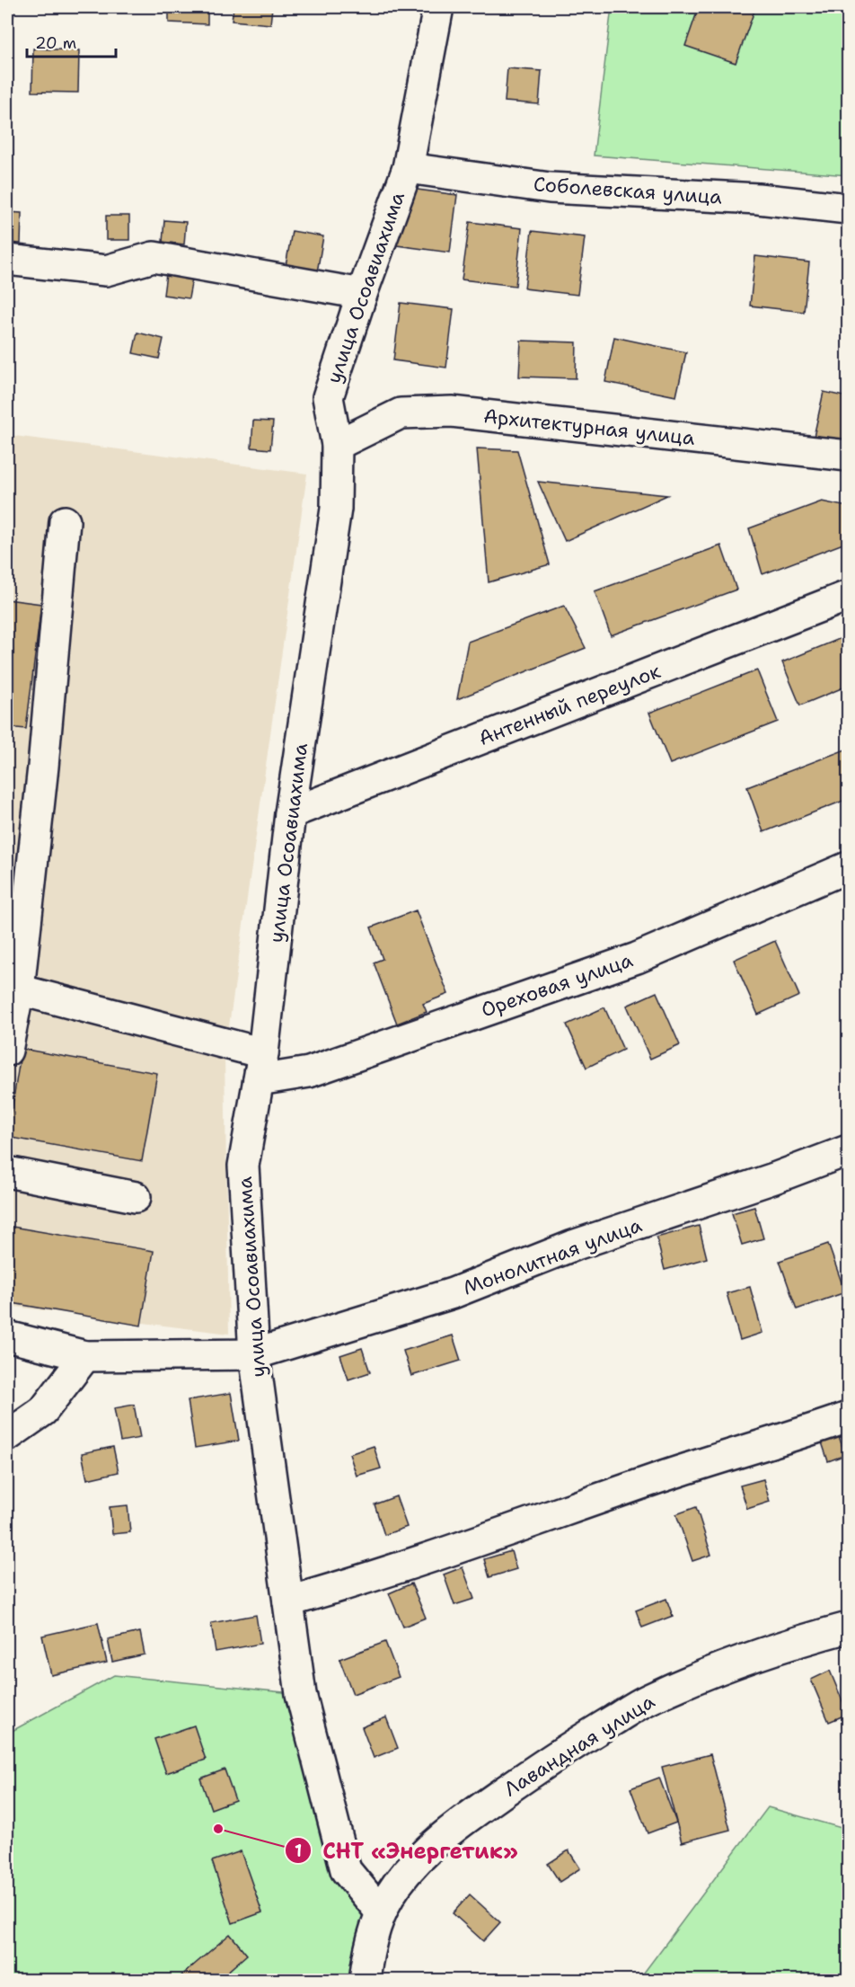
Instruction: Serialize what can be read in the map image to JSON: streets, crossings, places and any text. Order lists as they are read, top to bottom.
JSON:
{
  "streets": {
    "street": [
      "Соболевская улица",
      "улица Осоавиахима",
      "Архитектурная улица",
      "Антенный переулок",
      "Ореховая улица",
      "Монолитная улица",
      "Лавандная улица"
    ]
  },
  "crossings": [
    ["Соболевская улица", "улица Осоавиахима"],
    ["улица Осоавиахима", "Архитектурная улица"],
    ["улица Осоавиахима", "Антенный переулок"],
    ["улица Осоавиахима", "Ореховая улица"],
    ["улица Осоавиахима", "Монолитная улица"],
    ["улица Осоавиахима", "Лавандная улица"]
  ],
  "places": ["СНТ «Энергетик»"],
  "scale_bar": "20 m"
}
